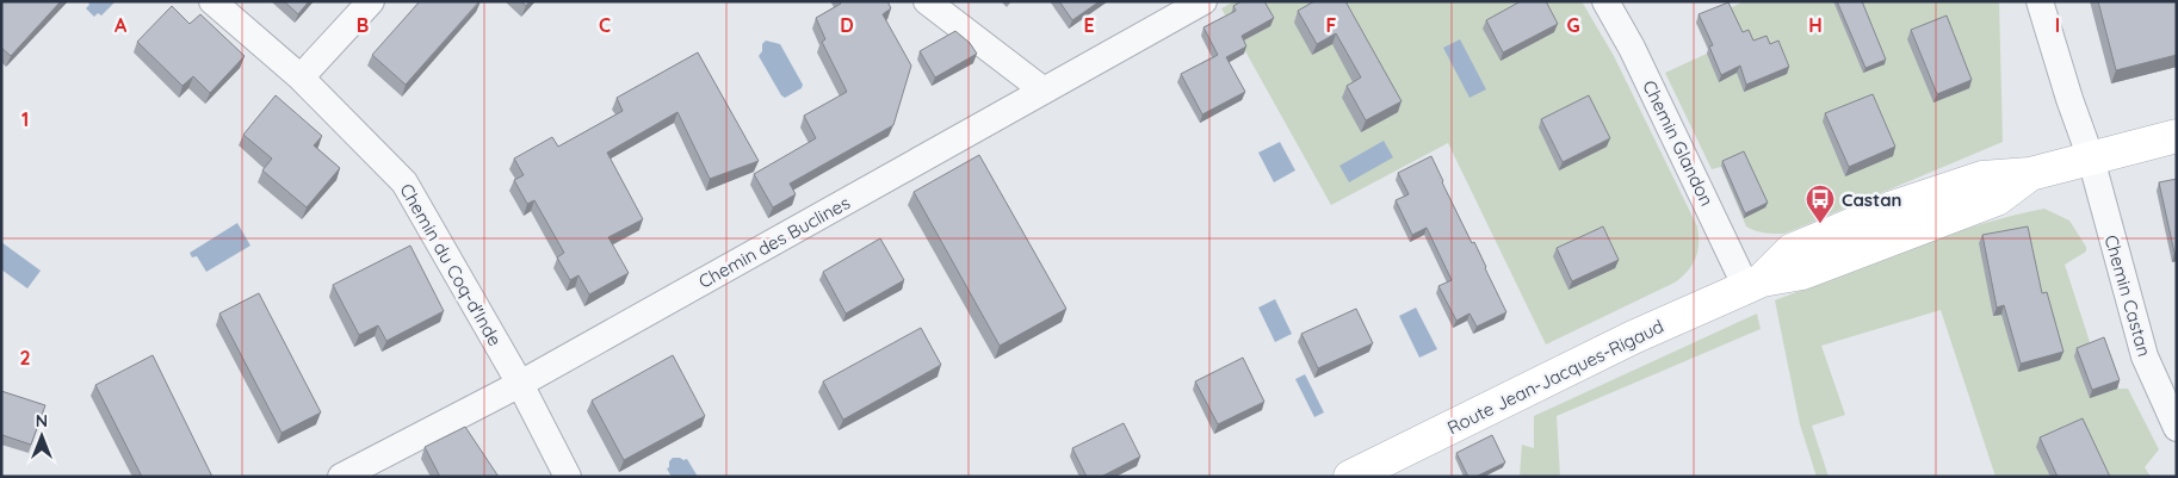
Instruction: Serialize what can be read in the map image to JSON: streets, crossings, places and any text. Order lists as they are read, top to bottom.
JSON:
{
  "streets": {
    "street": [
      "Chemin Glandon",
      "Chemin des Buclines",
      "Chemin du Coq-d'Inde",
      "Chemin Castan",
      "Route Jean-Jacques-Rigaud"
    ]
  },
  "crossings": [
    ["Chemin Glandon", "Route Jean-Jacques-Rigaud"],
    ["Chemin des Buclines", "Chemin du Coq-d'Inde"],
    ["Chemin Castan", "Route Jean-Jacques-Rigaud"]
  ],
  "places": {
    "bus stop": ["Castan"]
  },
  "north": "top",
  "grid": {
    "columns": [
      "A",
      "B",
      "C",
      "D",
      "E",
      "F",
      "G",
      "H",
      "I"
    ],
    "rows": ["1", "2"]
  }
}
